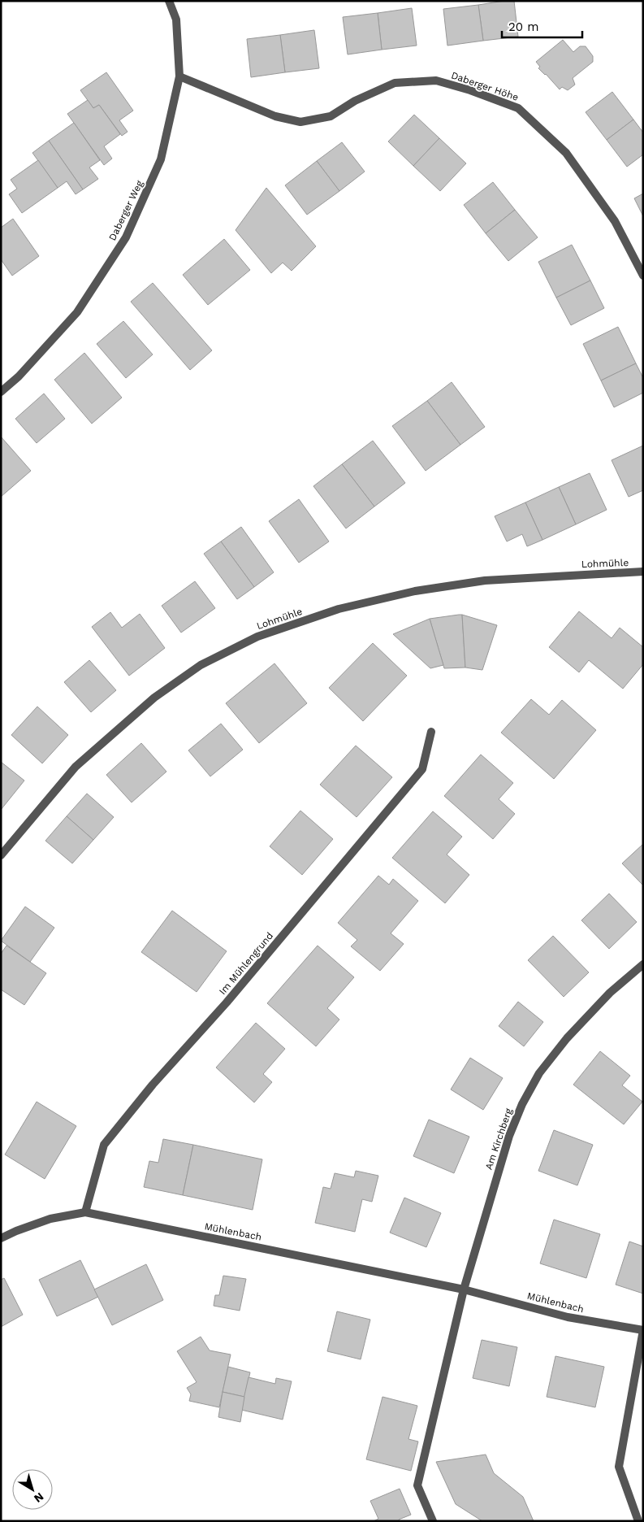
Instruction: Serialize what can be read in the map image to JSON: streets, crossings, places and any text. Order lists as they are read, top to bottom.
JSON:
{
  "streets": {
    "street": [
      "Daberger Höhe",
      "Daberger Weg",
      "Lohmühle",
      "Im Mühlengrund",
      "Am Kirchberg",
      "Mühlenbach"
    ]
  },
  "crossings": [
    ["Daberger Höhe", "Daberger Weg"],
    ["Im Mühlengrund", "Mühlenbach"],
    ["Am Kirchberg", "Mühlenbach"]
  ],
  "scale_bar": "20 m",
  "north": "bottom right"
}
